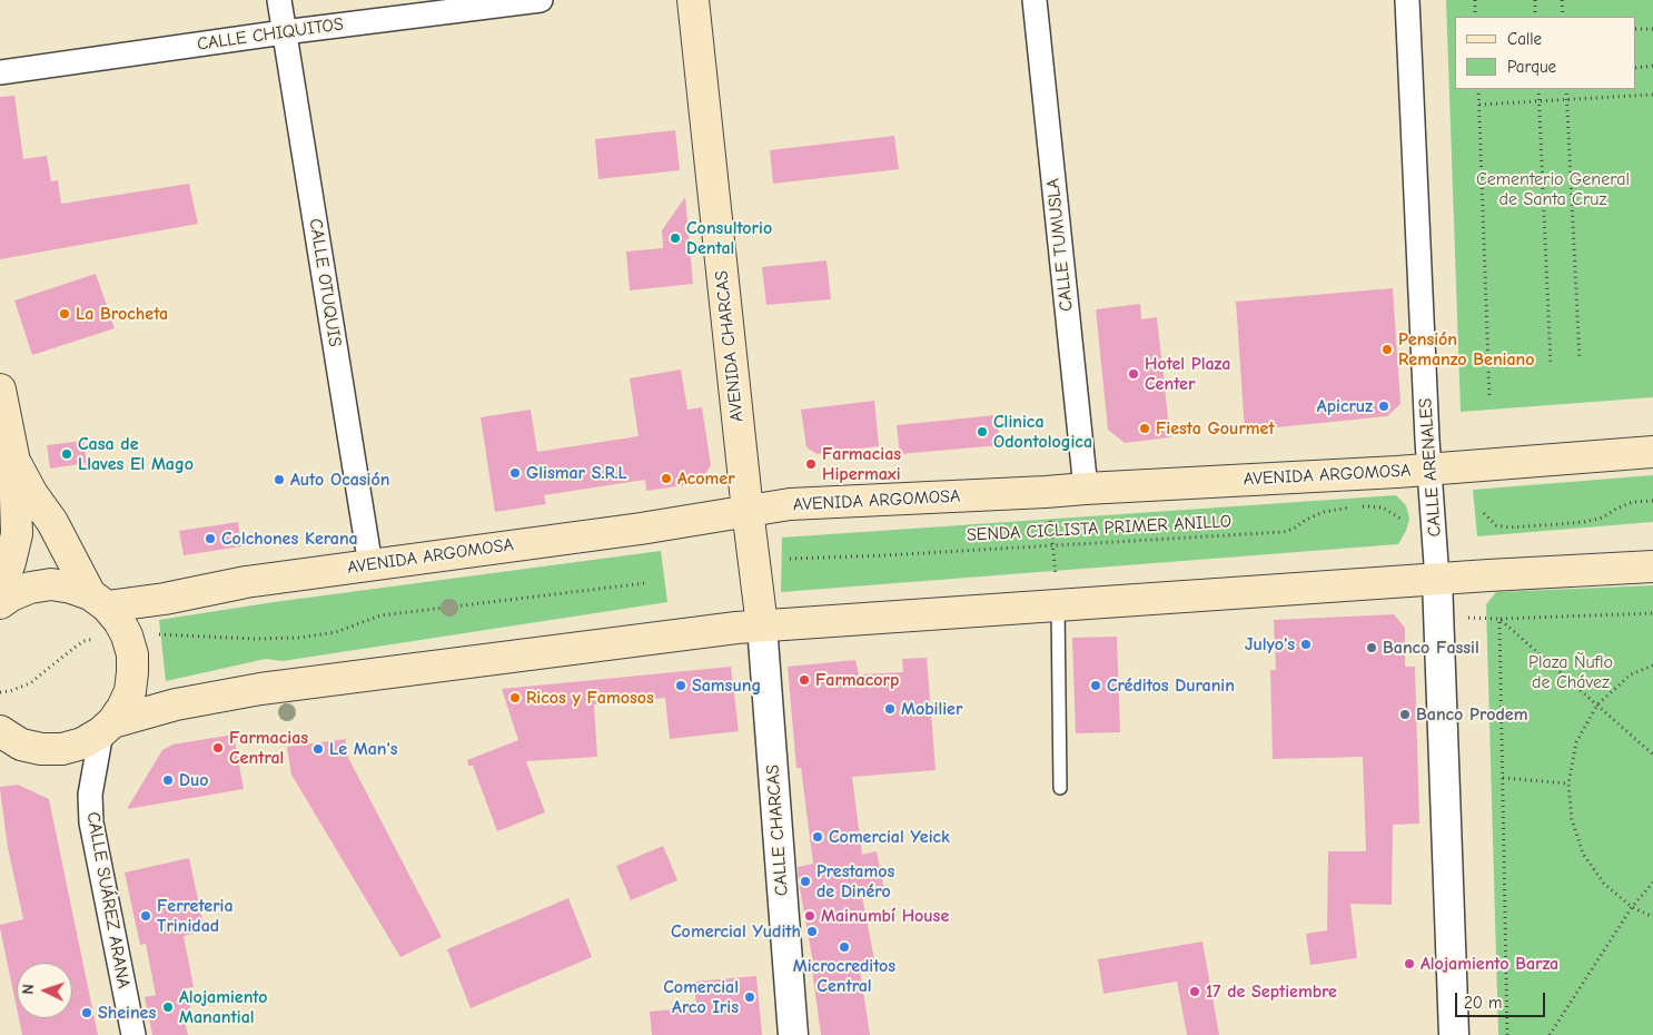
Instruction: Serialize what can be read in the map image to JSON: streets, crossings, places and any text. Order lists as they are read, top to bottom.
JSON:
{
  "streets": {
    "main road": ["AVENIDA CHARCAS", "AVENIDA ARGOMOSA"],
    "street": [
      "CALLE CHIQUITOS",
      "CALLE TUMUSLA",
      "CALLE OTUQUIS",
      "CALLE ARENALES",
      "CALLE CHARCAS",
      "CALLE SUÁREZ ARANA"
    ],
    "path": ["SENDA CICLISTA PRIMER ANILLO"]
  },
  "crossings": [
    ["CALLE CHIQUITOS", "CALLE OTUQUIS"],
    ["CALLE TUMUSLA", "AVENIDA ARGOMOSA"],
    ["CALLE OTUQUIS", "AVENIDA ARGOMOSA"],
    ["AVENIDA CHARCAS", "AVENIDA ARGOMOSA"],
    ["AVENIDA CHARCAS", "CALLE CHARCAS"],
    ["CALLE ARENALES", "AVENIDA ARGOMOSA"]
  ],
  "parks": ["Cementerio General de Santa Cruz", "Plaza Ñuflo de Chávez"],
  "places": [
    "Consultorio Dental",
    "La Brocheta",
    "Pensión Remanzo Beniano",
    "Hotel Plaza Center",
    "Apicruz",
    "Fiesta Gourmet",
    "Clinica Odontologica",
    "Casa de Llaves El Mago",
    "Farmacias Hipermaxi",
    "Glismar S.R.L",
    "Acomer",
    "Auto Ocasión",
    "Colchones Kerana",
    "Julyo's",
    "Banco Fassil",
    "Farmacorp",
    "Samsung",
    "Créditos Duranin",
    "Ricos y Famosos",
    "Mobilier",
    "Banco Prodem",
    "Farmacias Central",
    "Le Man's",
    "Duo",
    "Comercial Yeick",
    "Prestamos de Dinéro",
    "Ferreteria Trinidad",
    "Mainumbí House",
    "Comercial Yudith",
    "Microcreditos Central",
    "Alojamiento Barza",
    "17 de Septiembre",
    "Comercial Arco Iris",
    "Alojamiento Manantial",
    "Sheines"
  ],
  "legend": ["Calle", "Parque"],
  "scale_bar": "20 m",
  "north": "left"
}
